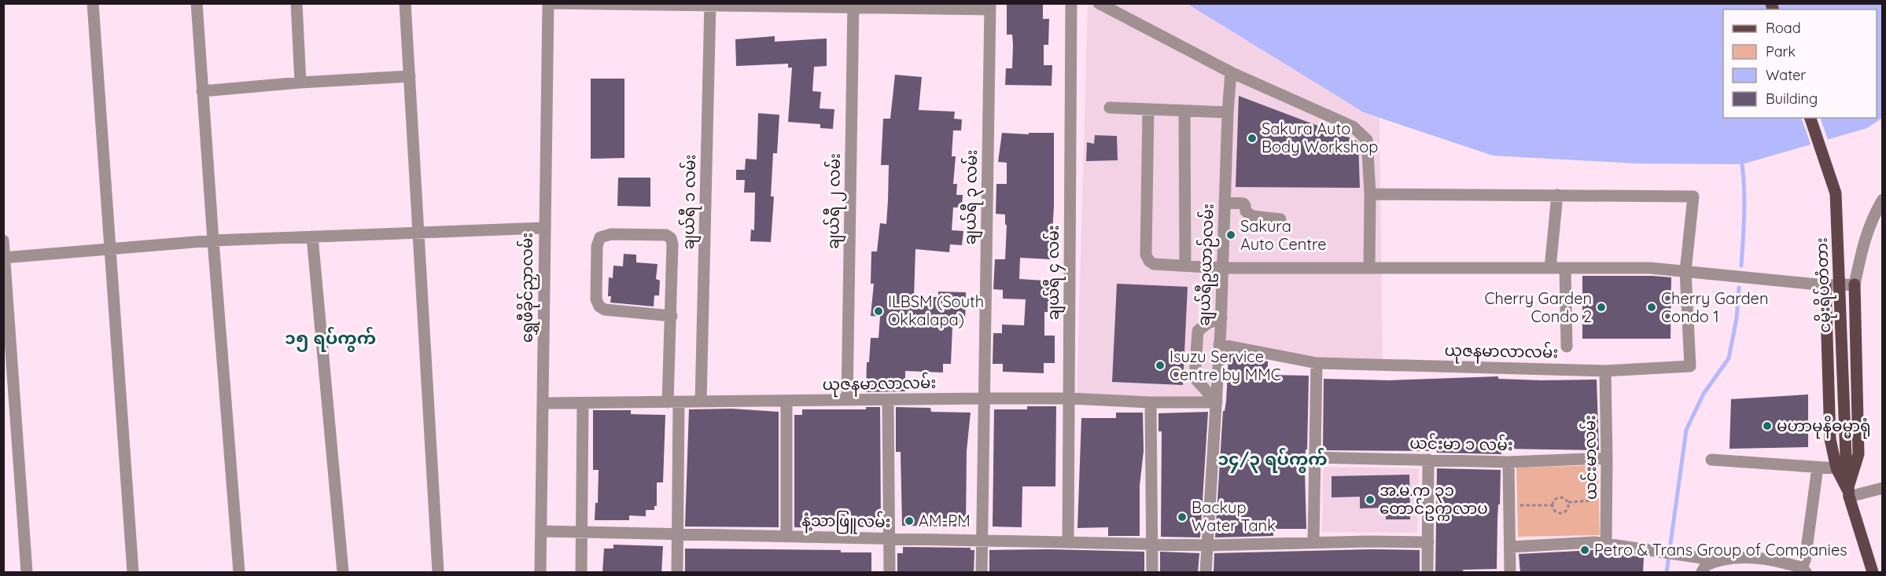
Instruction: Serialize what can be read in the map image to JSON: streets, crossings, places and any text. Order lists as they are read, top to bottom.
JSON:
{
  "streets": {
    "main road": ["ငမိုးရိပ်တံတား"],
    "street": [
      "ချယ်ရီ ၃ လမ်း",
      "ချယ်ရီ ၂ လမ်း",
      "ချယ်ရီ ၁ လမ်း",
      "ချယ်ရီဥယာဉ်လမ်း",
      "ချယ်ရီ ၄ လမ်း",
      "ရွှေဖီခိုင်ညှာလမ်း",
      "ယုဇနမာလာလမ်း",
      "ယင်းမာ ၁ လမ်း",
      "ယင်းမာလမ်း",
      "နံ့သာဖြူလမ်း"
    ]
  },
  "crossings": [
    ["ချယ်ရီ ၃ လမ်း", "ယုဇနမာလာလမ်း"],
    ["ချယ်ရီ ၃ လမ်း", "နံ့သာဖြူလမ်း"],
    ["ချယ်ရီ ၂ လမ်း", "ယုဇနမာလာလမ်း"],
    ["ချယ်ရီ ၁ လမ်း", "ယုဇနမာလာလမ်း"],
    ["ချယ်ရီဥယာဉ်လမ်း", "ယုဇနမာလာလမ်း"],
    ["ချယ်ရီဥယာဉ်လမ်း", "နံ့သာဖြူလမ်း"],
    ["ချယ်ရီ ၄ လမ်း", "ယုဇနမာလာလမ်း"],
    ["ချယ်ရီ ၄ လမ်း", "နံ့သာဖြူလမ်း"],
    ["ရွှေဖီခိုင်ညှာလမ်း", "ယုဇနမာလာလမ်း"],
    ["ရွှေဖီခိုင်ညှာလမ်း", "နံ့သာဖြူလမ်း"],
    ["ယုဇနမာလာလမ်း", "ယင်းမာလမ်း"],
    ["ယင်းမာ ၁ လမ်း", "ယင်းမာလမ်း"]
  ],
  "districts": ["၁၅ ရပ်ကွက်", "၁၄/၃ ရပ်ကွက်"],
  "places": [
    "Sakura Auto Body Workshop",
    "Sakura Auto Centre",
    "Cherry Garden Condo 2",
    "Cherry Garden Condo 1",
    "ILBSM (South Okkalapa)",
    "Isuzu Service Centre by MMC",
    "မဟာမုနိဓမ္မာရုံ",
    "အ.မ.က ၃၁ တောင်ဥက္ကလာပ",
    "Backup Water Tank",
    "AM-PM",
    "Petro & Trans Group of Companies"
  ],
  "legend": [
    "Road",
    "Park",
    "Water",
    "Building"
  ]
}
